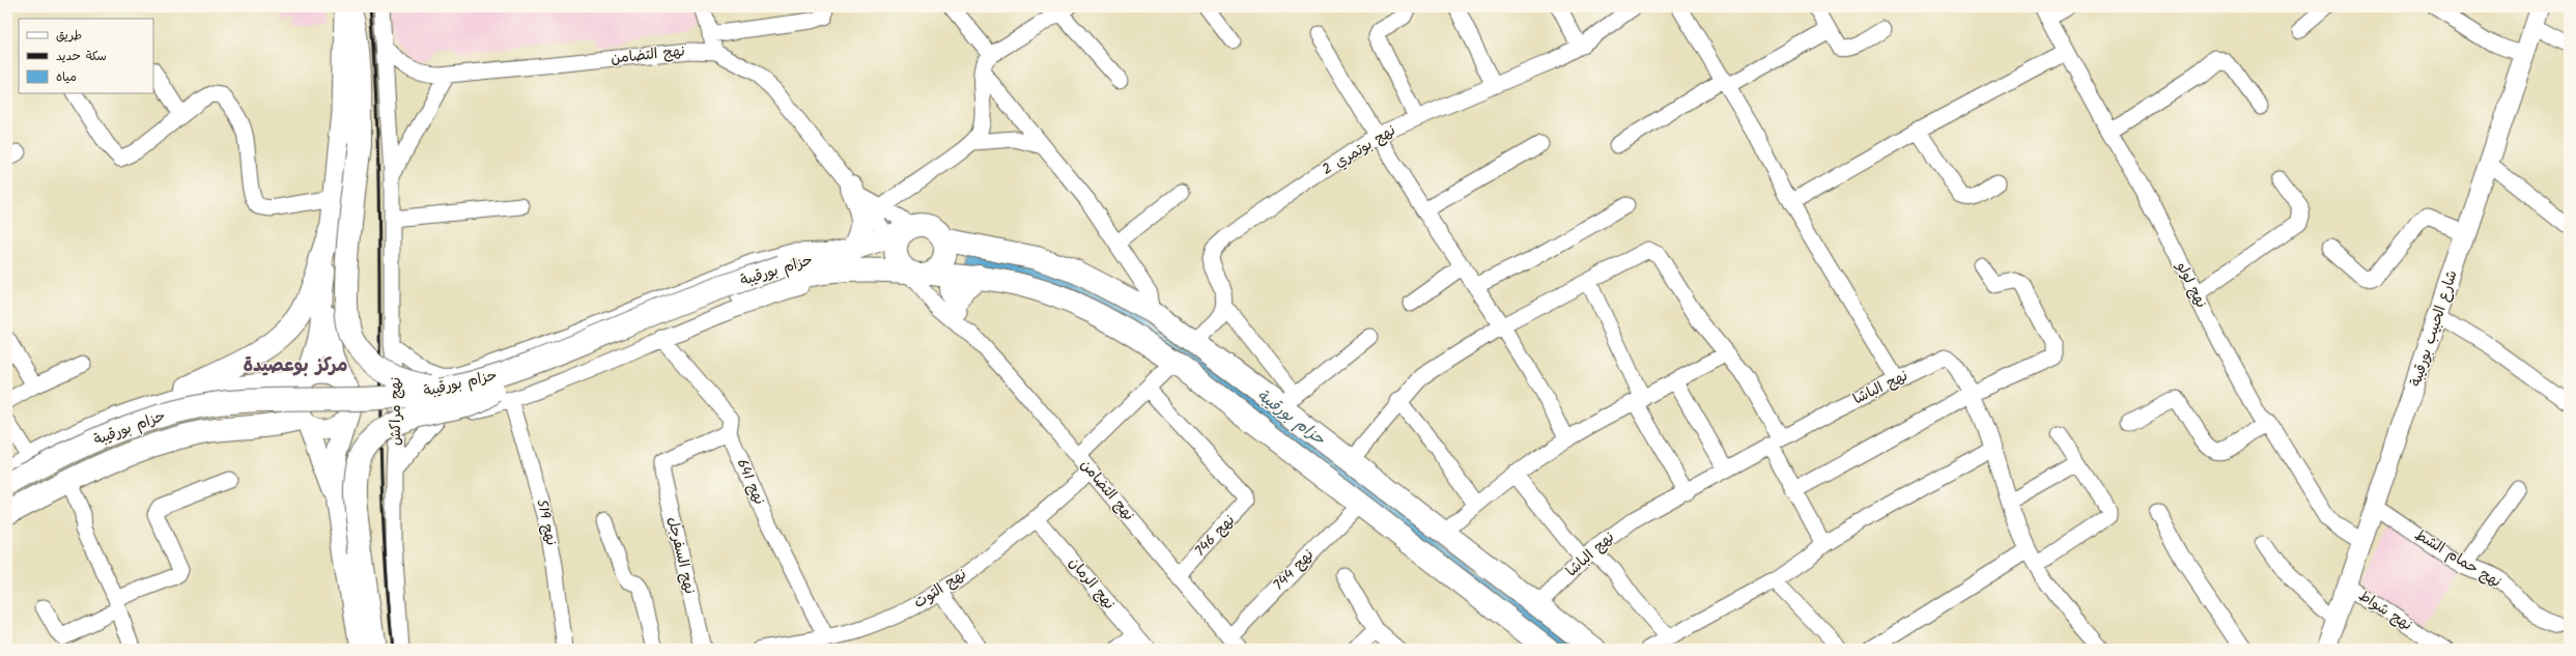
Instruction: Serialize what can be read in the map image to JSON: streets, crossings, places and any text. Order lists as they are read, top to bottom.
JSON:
{
  "streets": {
    "highway": ["حزام بورقيبة"],
    "main road": ["شارع الحبيب بورقيبة"],
    "street": [
      "نهج التضامن",
      "نهج بوتمري 2",
      "نهج لولو",
      "نهج الباشا",
      "نهج مراكش",
      "نهج 641",
      "نهج 519",
      "نهج 746",
      "نهج السفرجل",
      "نهج حمام الشط",
      "نهج 744",
      "نهج الرمان",
      "نهج التوت",
      "نهج شواط"
    ]
  },
  "crossings": [
    ["نهج التضامن", "حزام بورقيبة"],
    ["نهج التضامن", "نهج مراكش"],
    ["نهج التضامن", "نهج 746"],
    ["نهج التضامن", "نهج 744"],
    ["نهج التضامن", "نهج التوت"],
    ["حزام بورقيبة", "نهج 519"],
    ["نهج لولو", "شارع الحبيب بورقيبة"],
    ["شارع الحبيب بورقيبة", "نهج حمام الشط"],
    ["شارع الحبيب بورقيبة", "نهج شواط"],
    ["نهج 641", "نهج السفرجل"],
    ["نهج 641", "نهج التوت"],
    ["نهج الرمان", "نهج التوت"]
  ],
  "districts": ["مركز بوعصيدة"],
  "water": ["حزام بورقيبة"],
  "legend": ["طريق", "سكة حديد", "مياه"]
}
